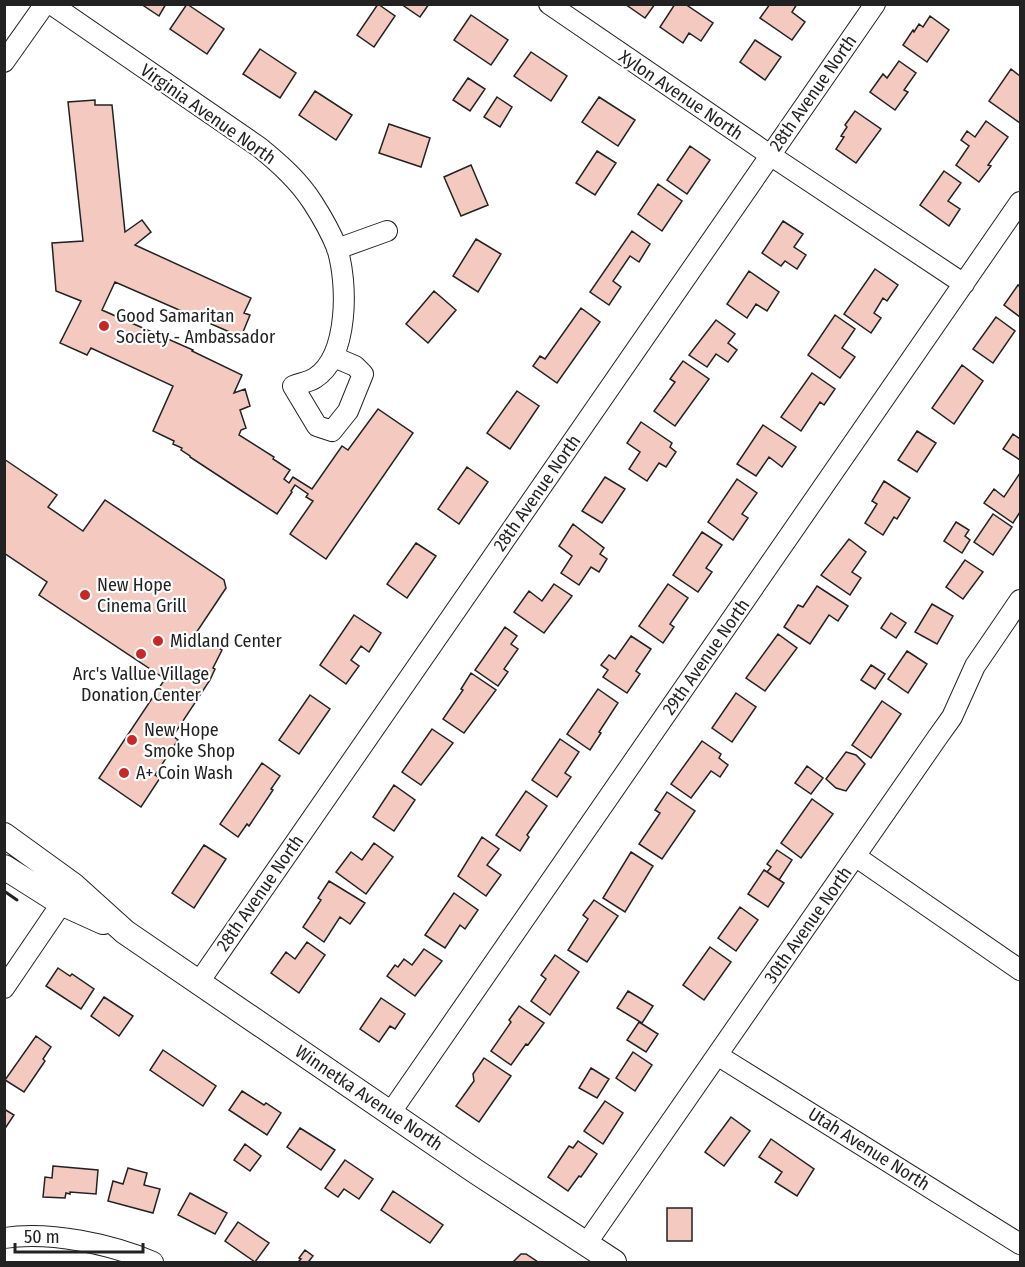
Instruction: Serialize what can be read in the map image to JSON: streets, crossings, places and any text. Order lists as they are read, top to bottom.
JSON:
{
  "streets": {
    "main road": ["Winnetka Avenue North"],
    "street": [
      "28th Avenue North",
      "Xylon Avenue North",
      "Virginia Avenue North",
      "29th Avenue North",
      "30th Avenue North",
      "Utah Avenue North"
    ]
  },
  "crossings": [
    ["28th Avenue North", "Xylon Avenue North"],
    ["28th Avenue North", "Winnetka Avenue North"],
    ["Xylon Avenue North", "29th Avenue North"],
    ["29th Avenue North", "Winnetka Avenue North"],
    ["30th Avenue North", "Winnetka Avenue North"],
    ["30th Avenue North", "Utah Avenue North"]
  ],
  "places": [
    "Good Samaritan Society - Ambassador",
    "New Hope Cinema Grill",
    "Midland Center",
    "Arc's Vallue Village Donation Center",
    "New Hope Smoke Shop",
    "A+ Coin Wash"
  ],
  "scale_bar": "50 m"
}
